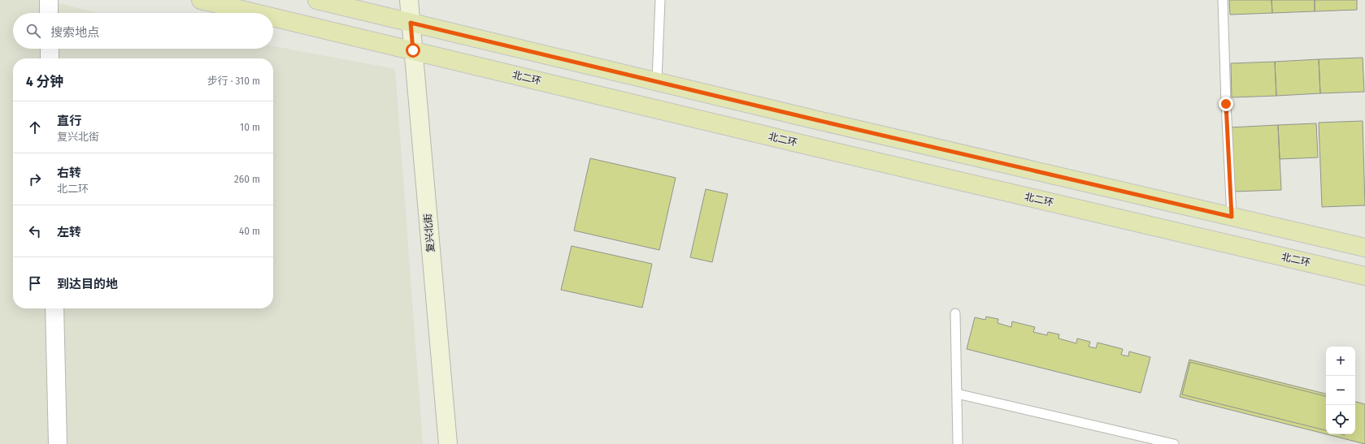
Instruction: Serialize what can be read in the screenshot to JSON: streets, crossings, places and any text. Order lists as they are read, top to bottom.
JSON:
{
  "streets": {
    "main road": ["北二环", "复兴北街"]
  },
  "crossings": [
    ["北二环", "复兴北街"]
  ],
  "page": {
    "search": "搜索地点",
    "heading": ["4 分钟", "步行 · 310 m"],
    "list": [
      ["直行", "复兴北街", "10 m"],
      ["右转", "北二环", "260 m"],
      ["左转", "40 m"],
      "到达目的地"
    ],
    "map_buttons": ["+", "−"]
  }
}
